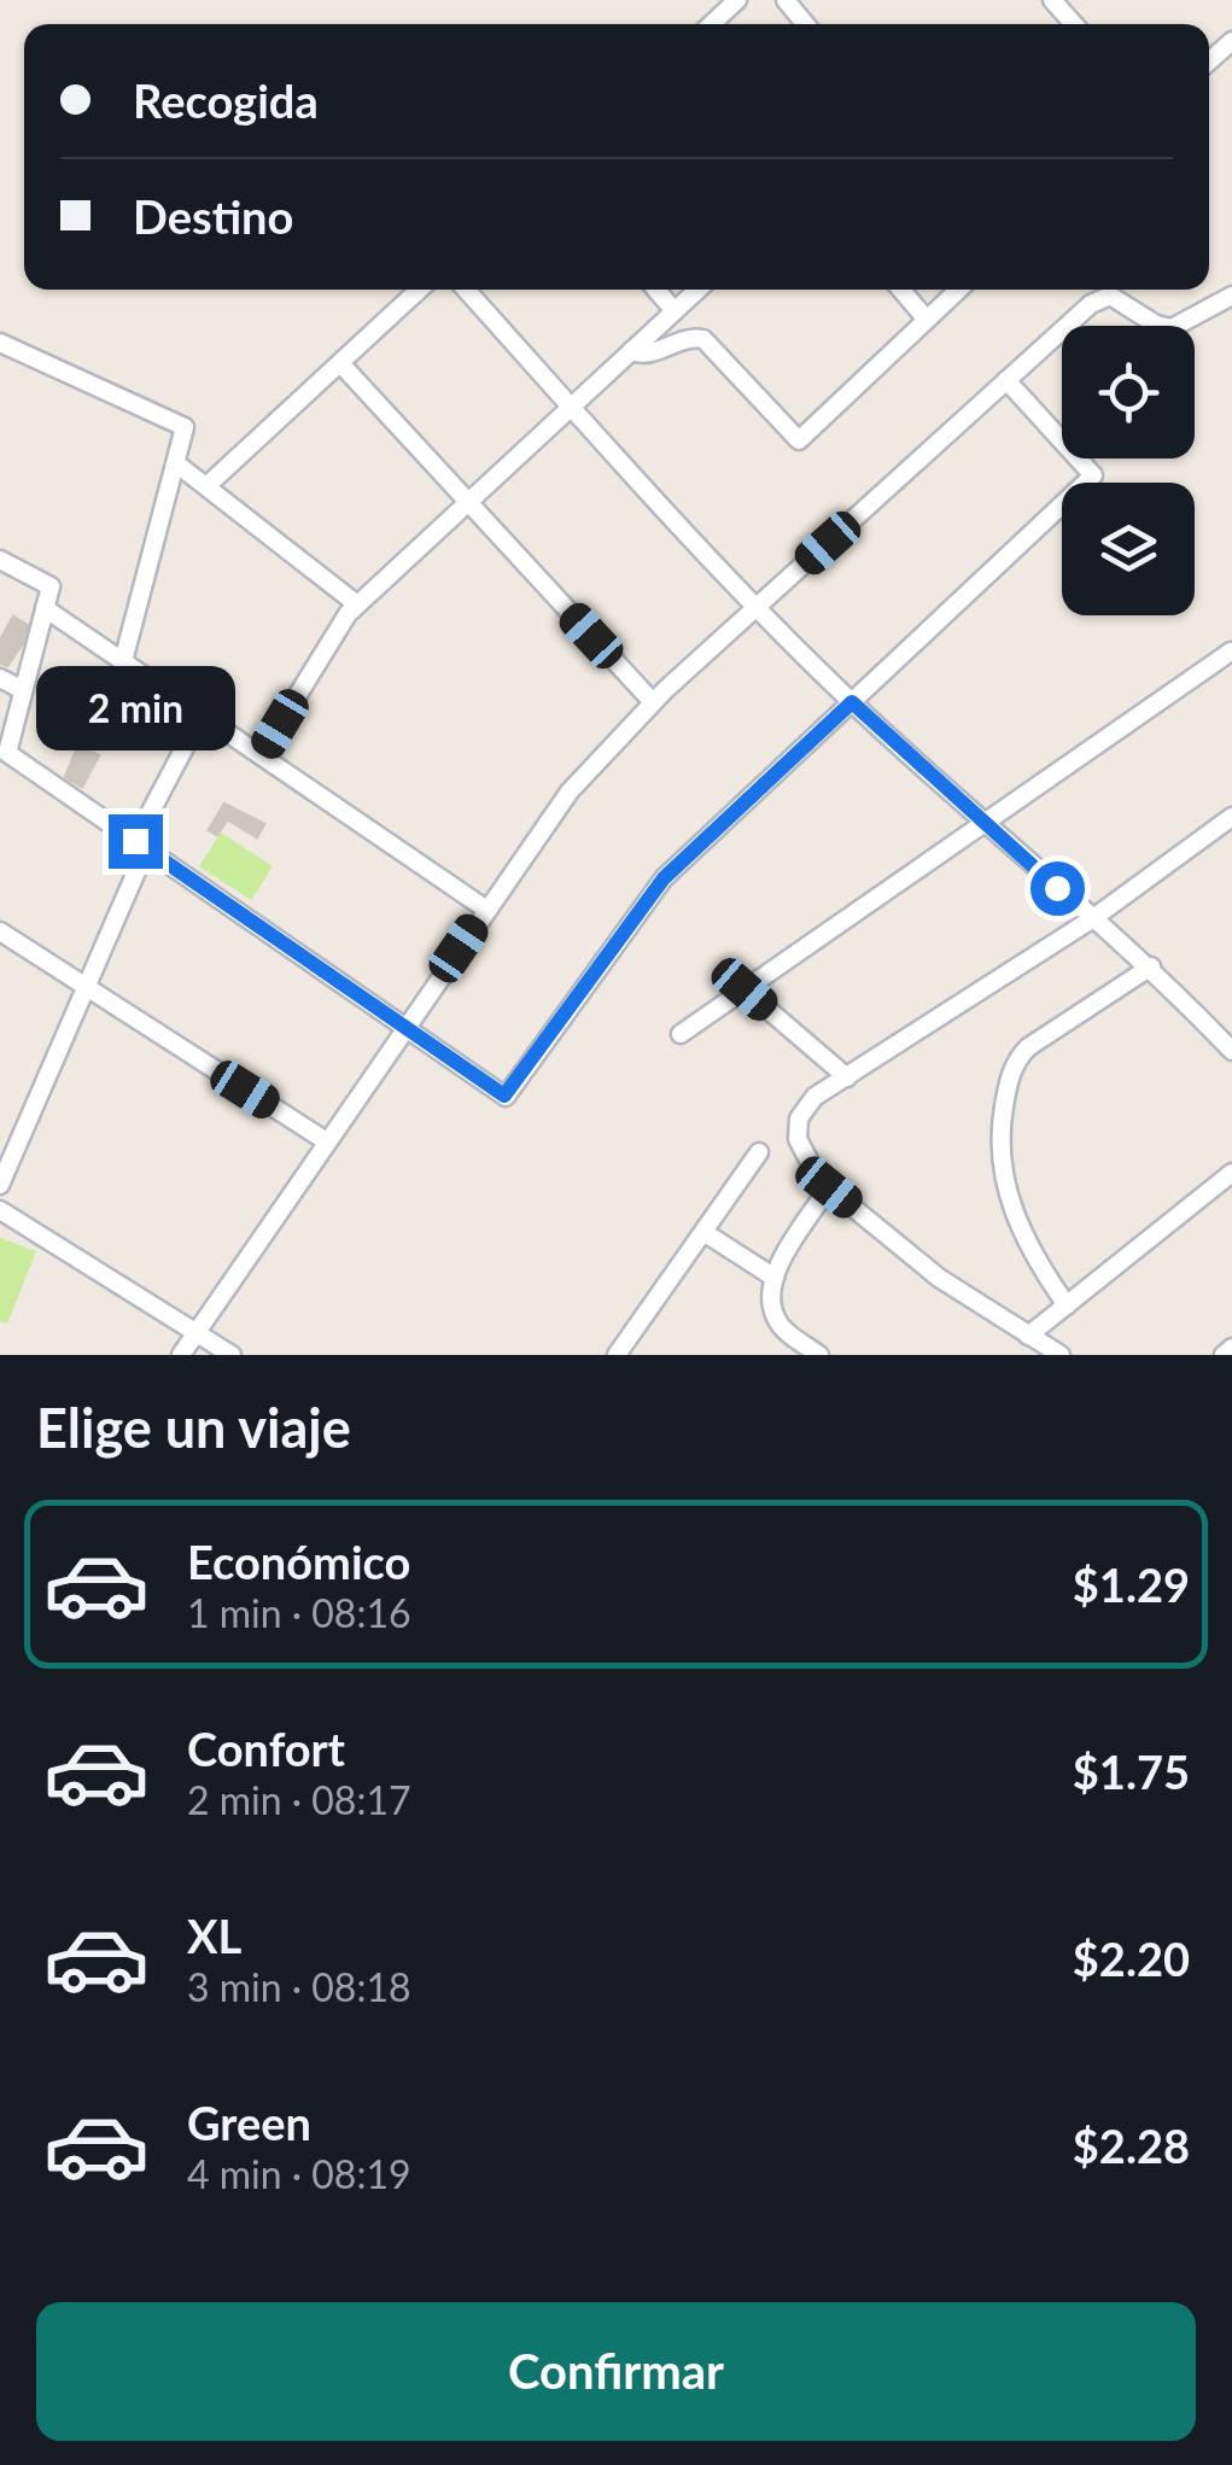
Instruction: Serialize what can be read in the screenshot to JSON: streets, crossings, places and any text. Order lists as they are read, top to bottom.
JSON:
{
  "page": {
    "banner": ["Recogida", "Destino"],
    "bubble": "2 min",
    "heading": "Elige un viaje",
    "list": [
      {
        "name": "Económico",
        "note": "1 min · 08:16",
        "value": "$1.29"
      },
      {
        "name": "Confort",
        "note": "2 min · 08:17",
        "value": "$1.75"
      },
      {
        "name": "XL",
        "note": "3 min · 08:18",
        "value": "$2.20"
      },
      {
        "name": "Green",
        "note": "4 min · 08:19",
        "value": "$2.28"
      }
    ],
    "buttons": "Confirmar"
  }
}
